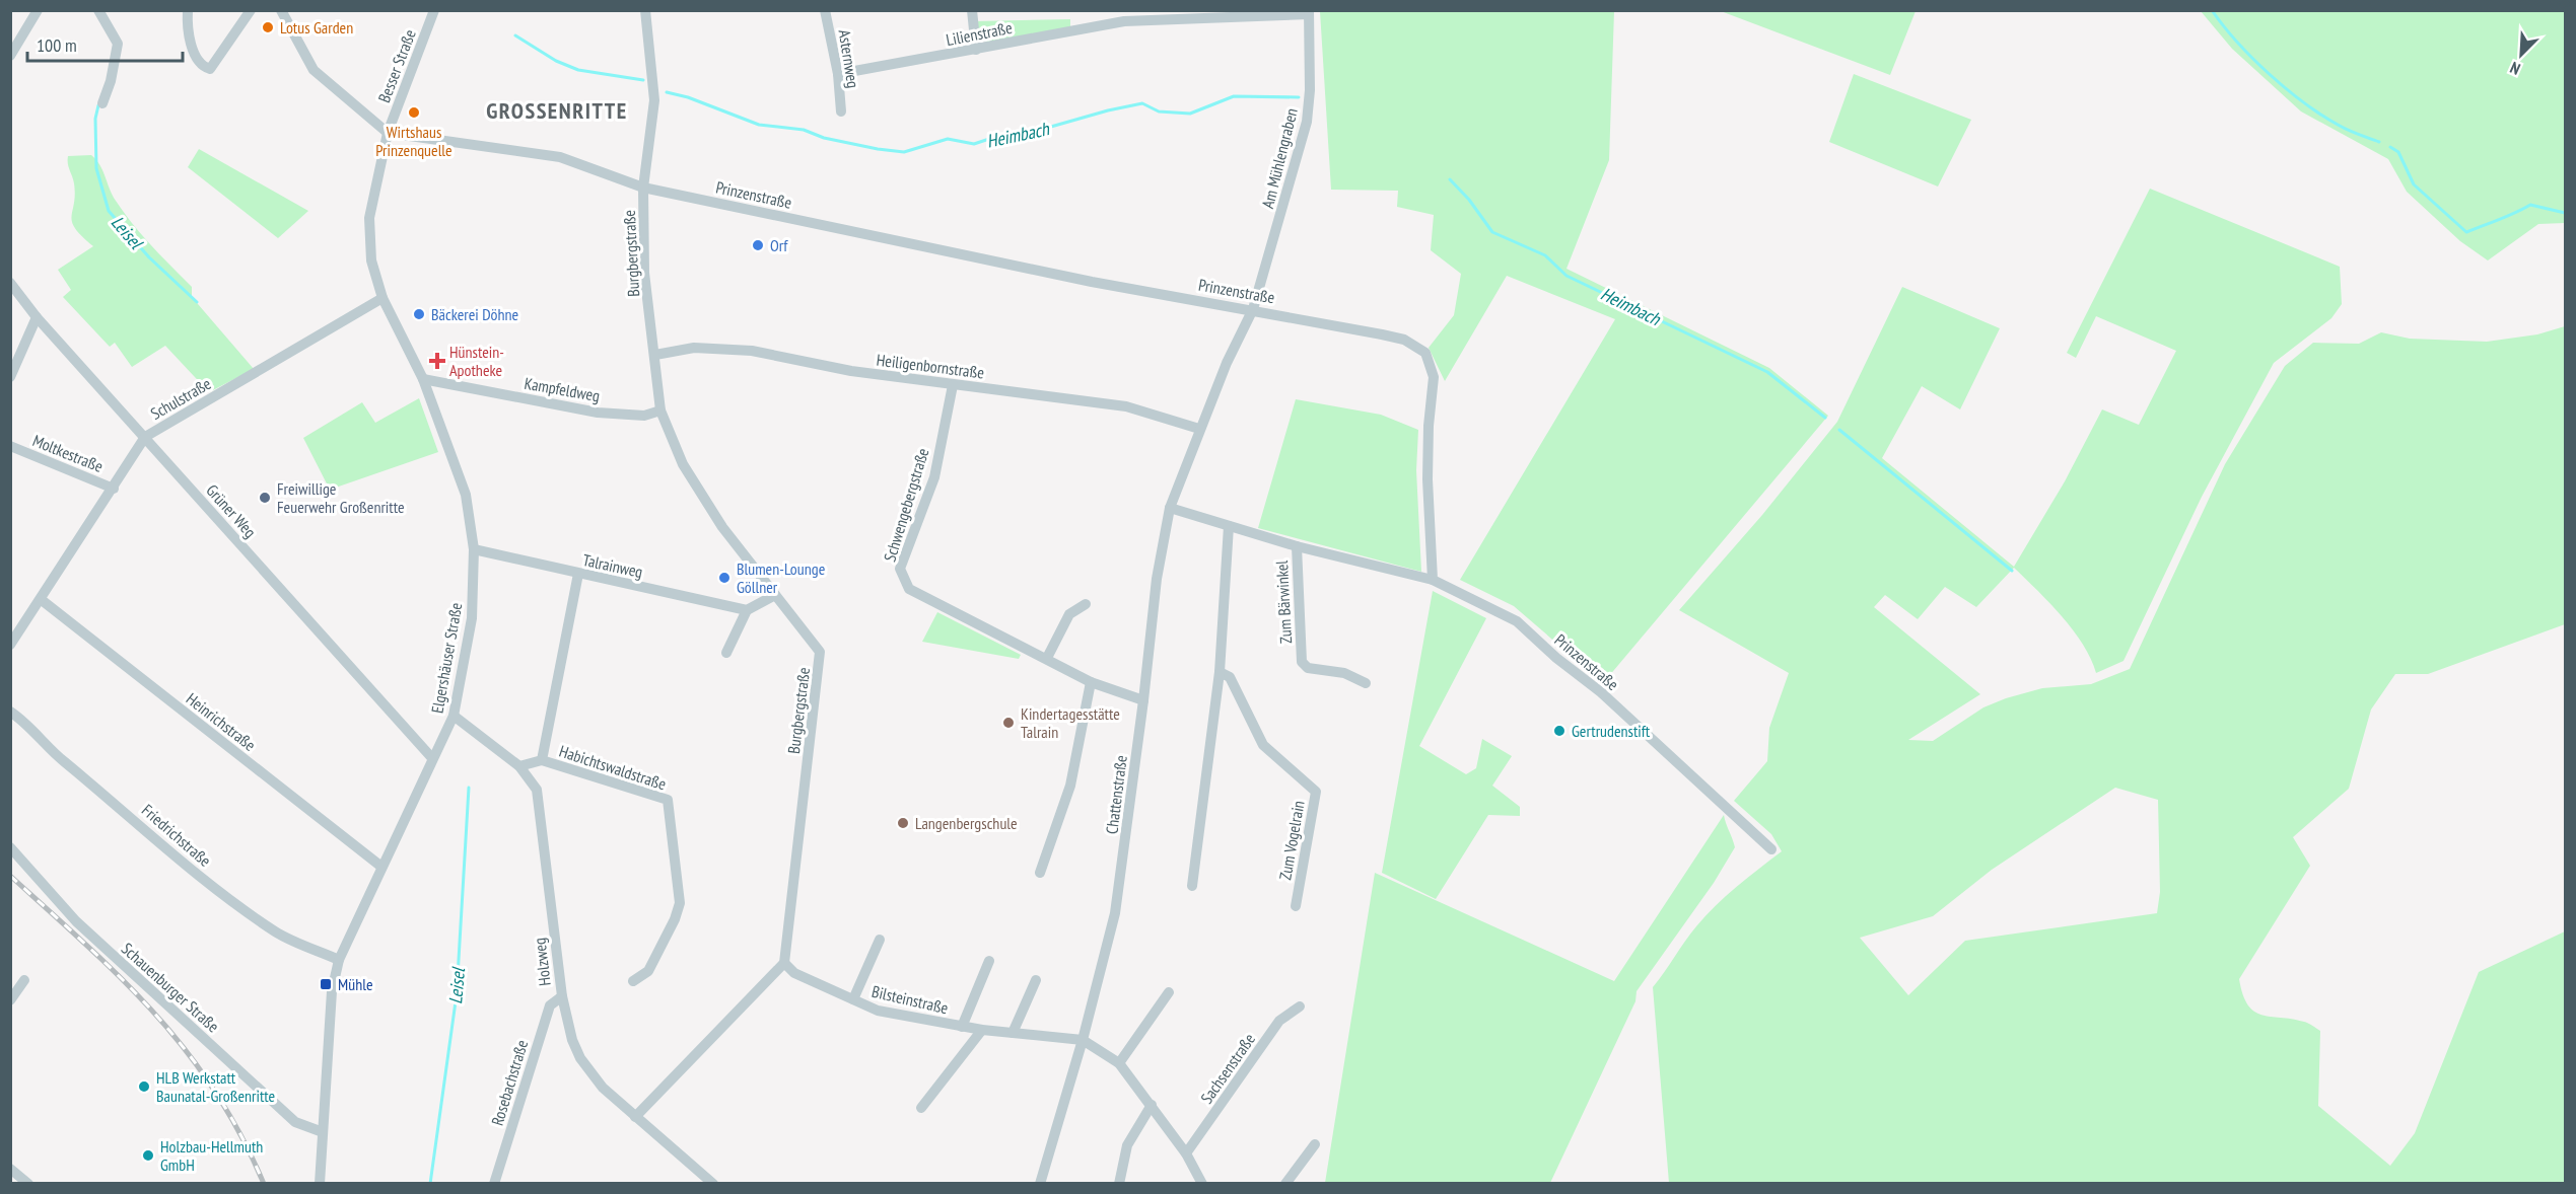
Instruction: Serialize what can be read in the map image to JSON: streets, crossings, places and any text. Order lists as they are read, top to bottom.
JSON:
{
  "streets": {
    "street": [
      "Lilienstraße",
      "Asternweg",
      "Besser Straße",
      "Am Mühlengraben",
      "Prinzenstraße",
      "Burgbergstraße",
      "Heiligenbornstraße",
      "Kampfeldweg",
      "Schulstraße",
      "Moltkestraße",
      "Schwengebergstraße",
      "Grüner Weg",
      "Talrainweg",
      "Zum Bärwinkel",
      "Elgershäuser Straße",
      "Heinrichstraße",
      "Habichtswaldstraße",
      "Chattenstraße",
      "Friedrichstraße",
      "Zum Vogelrain",
      "Holzweg",
      "Schauenburger Straße",
      "Bilsteinstraße",
      "Sachsenstraße",
      "Rosebachstraße"
    ]
  },
  "crossings": [
    ["Lilienstraße", "Asternweg"],
    ["Lilienstraße", "Am Mühlengraben"],
    ["Besser Straße", "Prinzenstraße"],
    ["Besser Straße", "Elgershäuser Straße"],
    ["Am Mühlengraben", "Prinzenstraße"],
    ["Am Mühlengraben", "Chattenstraße"],
    ["Prinzenstraße", "Burgbergstraße"],
    ["Prinzenstraße", "Zum Bärwinkel"],
    ["Prinzenstraße", "Elgershäuser Straße"],
    ["Prinzenstraße", "Chattenstraße"],
    ["Burgbergstraße", "Heiligenbornstraße"],
    ["Burgbergstraße", "Kampfeldweg"],
    ["Burgbergstraße", "Bilsteinstraße"],
    ["Heiligenbornstraße", "Schwengebergstraße"],
    ["Heiligenbornstraße", "Chattenstraße"],
    ["Kampfeldweg", "Elgershäuser Straße"],
    ["Schulstraße", "Moltkestraße"],
    ["Schulstraße", "Grüner Weg"],
    ["Schulstraße", "Elgershäuser Straße"],
    ["Schulstraße", "Heinrichstraße"],
    ["Schwengebergstraße", "Chattenstraße"],
    ["Grüner Weg", "Elgershäuser Straße"],
    ["Talrainweg", "Elgershäuser Straße"],
    ["Talrainweg", "Habichtswaldstraße"],
    ["Zum Bärwinkel", "Chattenstraße"],
    ["Elgershäuser Straße", "Heinrichstraße"],
    ["Elgershäuser Straße", "Friedrichstraße"],
    ["Elgershäuser Straße", "Holzweg"],
    ["Elgershäuser Straße", "Schauenburger Straße"],
    ["Chattenstraße", "Bilsteinstraße"],
    ["Holzweg", "Rosebachstraße"]
  ],
  "districts": ["GROSSENRITTE"],
  "water": ["Heimbach", "Leisel"],
  "places": {
    "other": [
      "Lotus Garden",
      "Wirtshaus Prinzenquelle",
      "Orf",
      "Bäckerei Döhne",
      "Freiwillige Feuerwehr Großenritte",
      "Blumen-Lounge Göllner",
      "Kindertagesstätte Talrain",
      "Gertrudenstift",
      "Langenbergschule",
      "HLB Werkstatt Baunatal-Großenritte",
      "Holzbau-Hellmuth GmbH"
    ],
    "health": ["Hünstein- Apotheke"],
    "transit": ["Mühle"]
  },
  "scale_bar": "100 m",
  "north": "bottom left"
}
